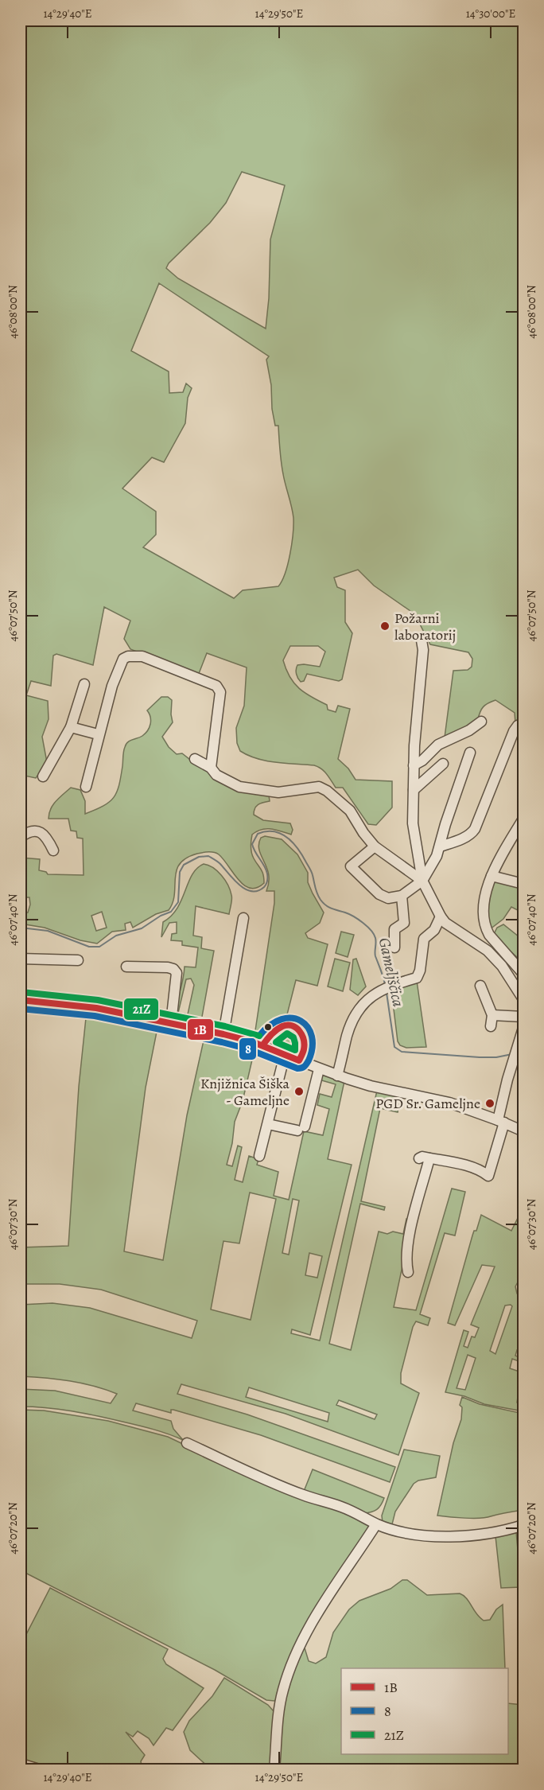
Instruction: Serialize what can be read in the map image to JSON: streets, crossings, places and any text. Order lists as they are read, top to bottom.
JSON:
{
  "water": ["Gameljščica"],
  "places": ["Požarni laboratorij", "Knjižnica Šiška - Gameljne", "PGD Sr. Gameljne"],
  "lines": ["transit line 21Z", "transit line 1B", "transit line 8"],
  "legend": ["1B", "8", "21Z"],
  "coordinates": [
    "14°29'40\"E",
    "14°29'50\"E",
    "14°30'00\"E",
    "46°08'00\"N",
    "46°07'50\"N",
    "46°07'40\"N",
    "46°07'30\"N",
    "46°07'20\"N"
  ]
}
